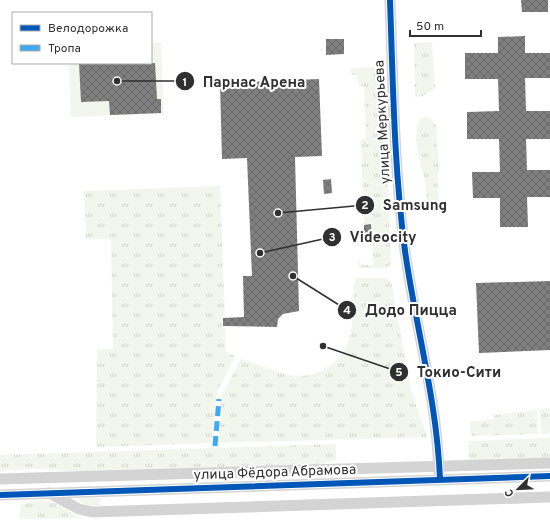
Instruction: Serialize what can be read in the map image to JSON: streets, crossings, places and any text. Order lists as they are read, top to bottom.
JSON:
{
  "streets": {
    "street": ["улица Меркурьева", "улица Фёдора Абрамова"]
  },
  "crossings": [
    ["улица Меркурьева", "улица Фёдора Абрамова"]
  ],
  "places": [
    "Парнас Арена",
    "Samsung",
    "Videocity",
    "Додо Пицца",
    "Токио-Сити"
  ],
  "legend": ["Велодорожка", "Тропа"],
  "scale_bar": "50 m",
  "north": "bottom left"
}
